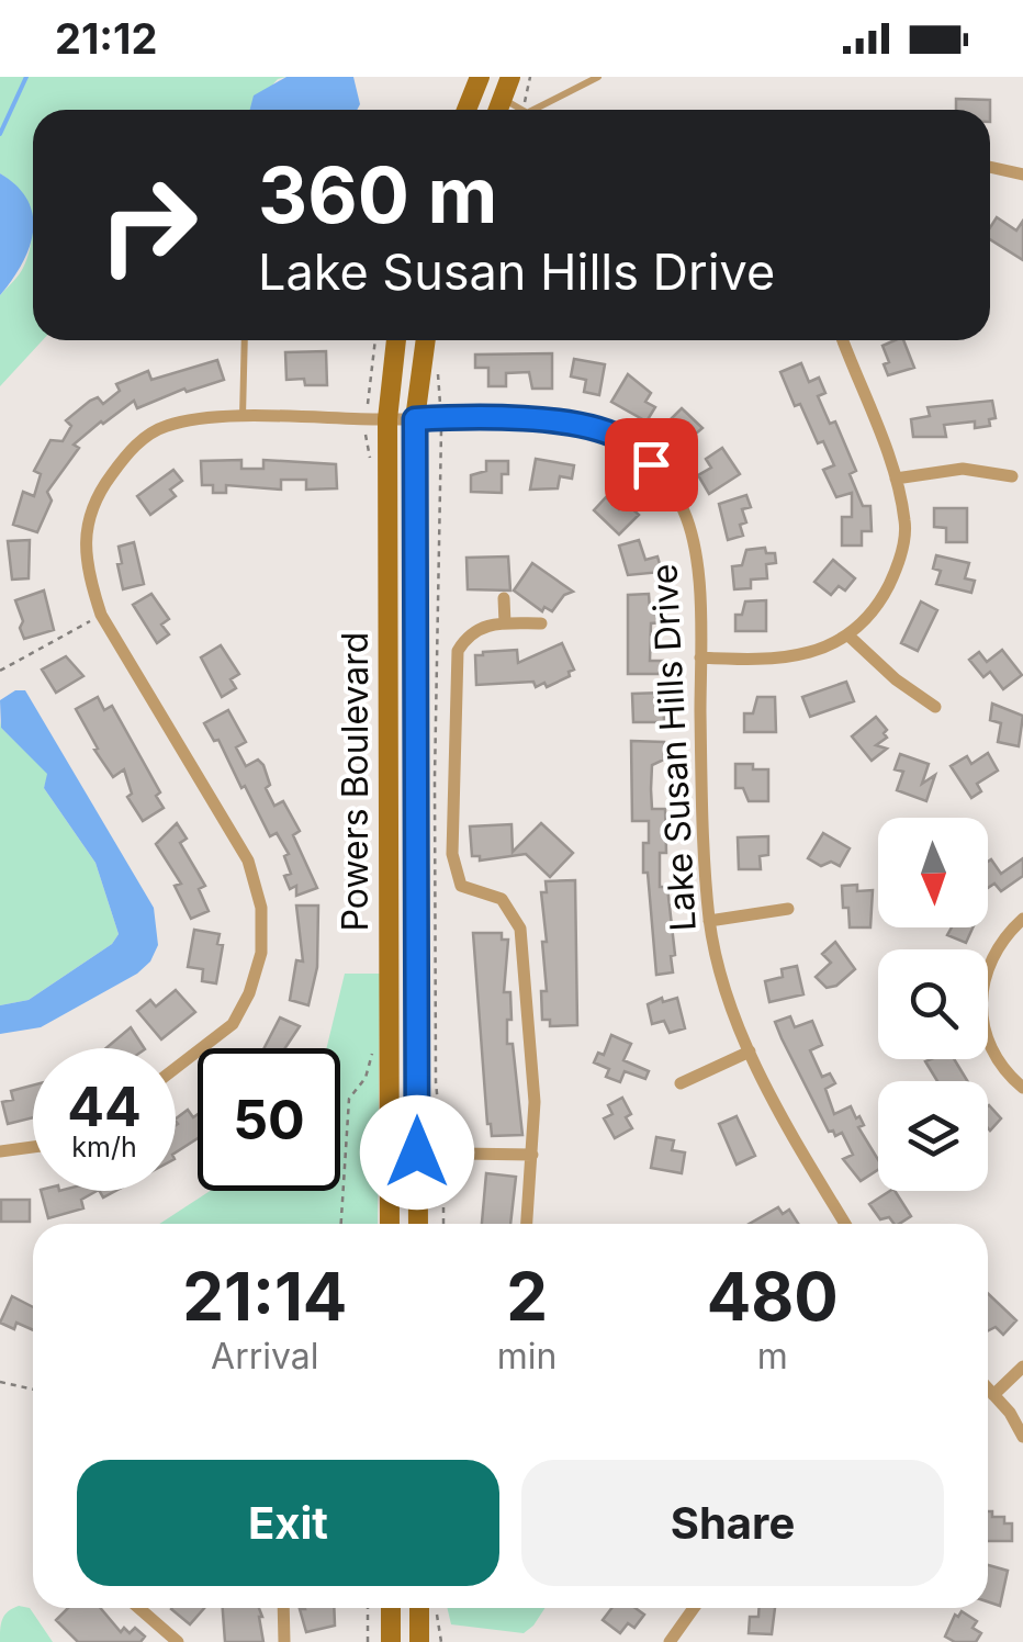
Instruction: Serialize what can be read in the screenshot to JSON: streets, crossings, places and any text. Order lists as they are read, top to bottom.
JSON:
{
  "streets": {
    "main road": ["Powers Boulevard"],
    "street": ["Lake Susan Hills Drive"]
  },
  "crossings": [
    ["Lake Susan Hills Drive", "Powers Boulevard"]
  ],
  "north": "bottom",
  "page": {
    "status": "21:12",
    "turn": ["360 m", "Lake Susan Hills Drive"],
    "speed": "44 km/h",
    "limit": "50",
    "eta": [
      "21:14",
      "Arrival",
      "2",
      "min",
      "480",
      "m"
    ],
    "buttons": ["Exit", "Share"]
  }
}
